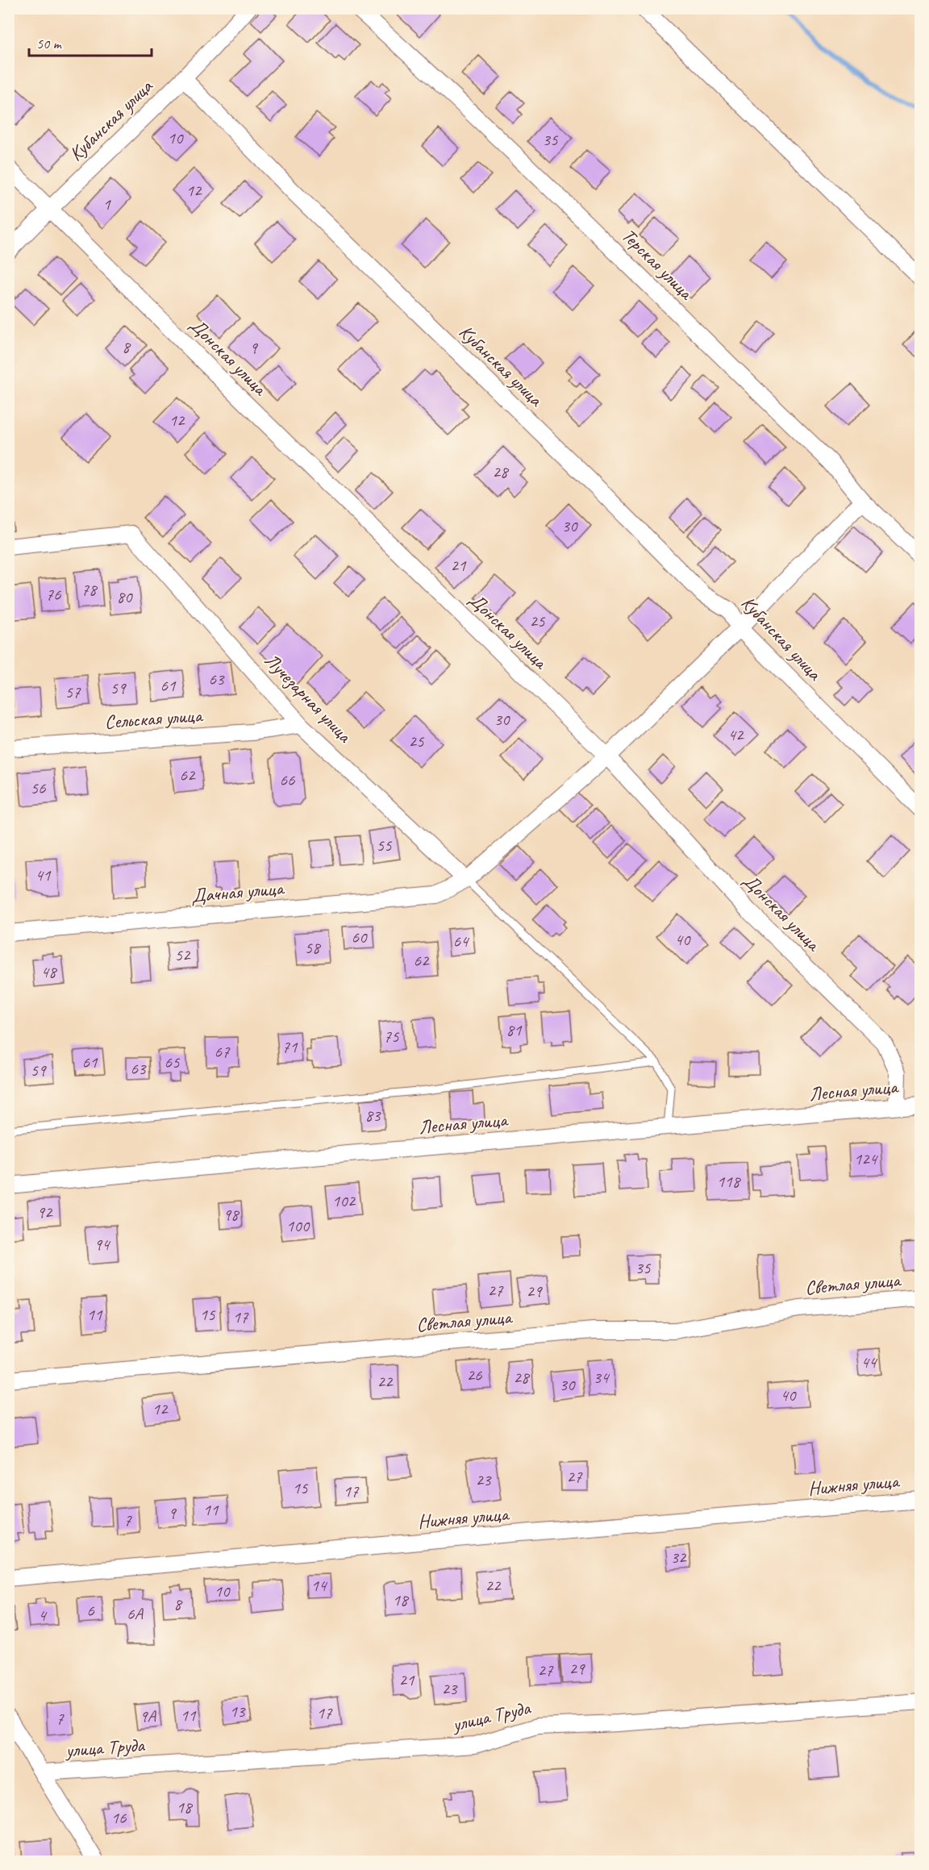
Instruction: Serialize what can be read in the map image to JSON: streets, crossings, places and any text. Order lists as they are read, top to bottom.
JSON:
{
  "streets": {
    "street": [
      "Кубанская улица",
      "Терская улица",
      "Донская улица",
      "Лучезарная улица",
      "Сельская улица",
      "Дачная улица",
      "Лесная улица",
      "Светлая улица",
      "Нижняя улица",
      "улица Труда"
    ]
  },
  "crossings": [
    ["Кубанская улица", "Донская улица"],
    ["Кубанская улица", "Дачная улица"],
    ["Терская улица", "Дачная улица"],
    ["Донская улица", "Дачная улица"],
    ["Донская улица", "Лесная улица"],
    ["Лучезарная улица", "Сельская улица"],
    ["Лучезарная улица", "Дачная улица"]
  ],
  "house_numbers": [
    "10",
    "35",
    "12",
    "1",
    "8",
    "9",
    "12",
    "28",
    "30",
    "21",
    "78",
    "76",
    "80",
    "25",
    "63",
    "61",
    "59",
    "57",
    "30",
    "42",
    "25",
    "62",
    "66",
    "56",
    "55",
    "41",
    "60",
    "40",
    "64",
    "58",
    "52",
    "62",
    "48",
    "81",
    "75",
    "71",
    "67",
    "61",
    "65",
    "63",
    "59",
    "83",
    "124",
    "118",
    "102",
    "92",
    "98",
    "100",
    "94",
    "35",
    "27",
    "29",
    "11",
    "15",
    "17",
    "44",
    "26",
    "28",
    "34",
    "22",
    "30",
    "40",
    "12",
    "27",
    "23",
    "15",
    "17",
    "11",
    "9",
    "7",
    "32",
    "14",
    "22",
    "10",
    "18",
    "8",
    "6",
    "6А",
    "4",
    "29",
    "27",
    "21",
    "23",
    "13",
    "17",
    "11",
    "9А",
    "7",
    "18",
    "16"
  ],
  "scale_bar": "50 m"
}
